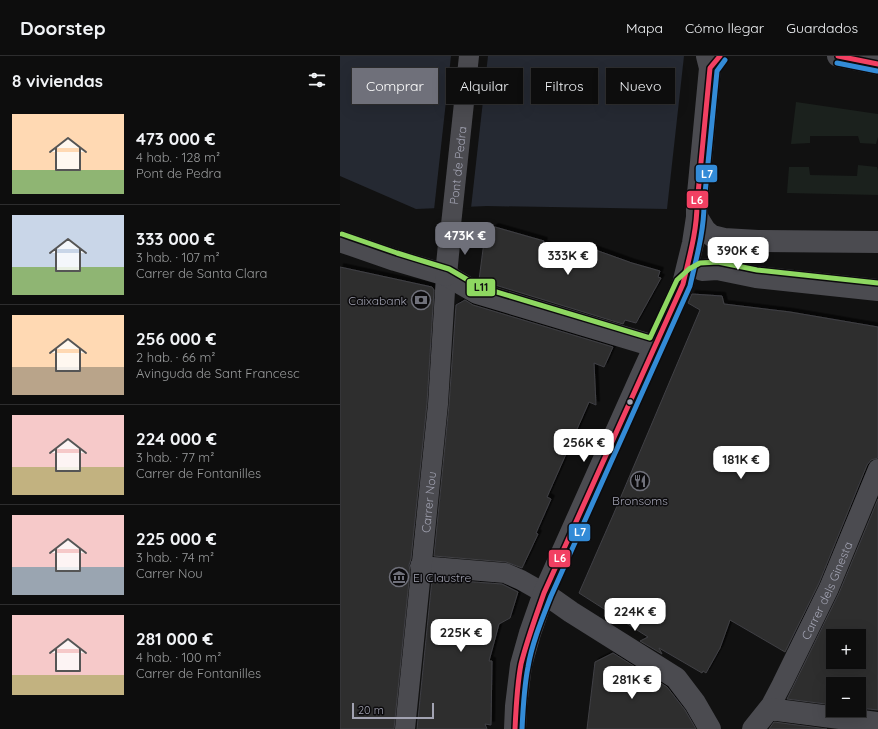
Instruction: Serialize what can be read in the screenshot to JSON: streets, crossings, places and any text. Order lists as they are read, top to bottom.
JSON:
{
  "streets": {
    "street": ["Pont de Pedra", "Carrer Nou", "Carrer dels Ginesta"]
  },
  "crossings": [
    ["Pont de Pedra", "Carrer Nou"]
  ],
  "places": {
    "bank": ["Caixabank"],
    "restaurant": ["Bronsoms"],
    "museum": ["El Claustre"]
  },
  "lines": ["transit line L6", "transit line L7", "transit line L11"],
  "scale_bar": "20 m",
  "page": {
    "header": "Doorstep",
    "nav": ["Mapa", "Cómo llegar", "Guardados"],
    "heading": "8 viviendas",
    "chip": [
      "Comprar",
      "Alquilar",
      "Filtros",
      "Nuevo"
    ],
    "list": [
      {
        "name": "473 000 €",
        "note": "4 hab. · 128 m² · Pont de Pedra"
      },
      {
        "name": "333 000 €",
        "note": "3 hab. · 107 m² · Carrer de Santa Clara"
      },
      {
        "name": "256 000 €",
        "note": "2 hab. · 66 m² · Avinguda de Sant Francesc"
      },
      {
        "name": "224 000 €",
        "note": "3 hab. · 77 m² · Carrer de Fontanilles"
      },
      {
        "name": "225 000 €",
        "note": "3 hab. · 74 m² · Carrer Nou"
      },
      {
        "name": "281 000 €",
        "note": "4 hab. · 100 m² · Carrer de Fontanilles"
      }
    ],
    "price": [
      "473K €",
      "390K €",
      "333K €",
      "256K €",
      "181K €",
      "224K €",
      "225K €",
      "281K €"
    ],
    "map_buttons": ["+", "−"],
    "scale": "20 m"
  }
}
